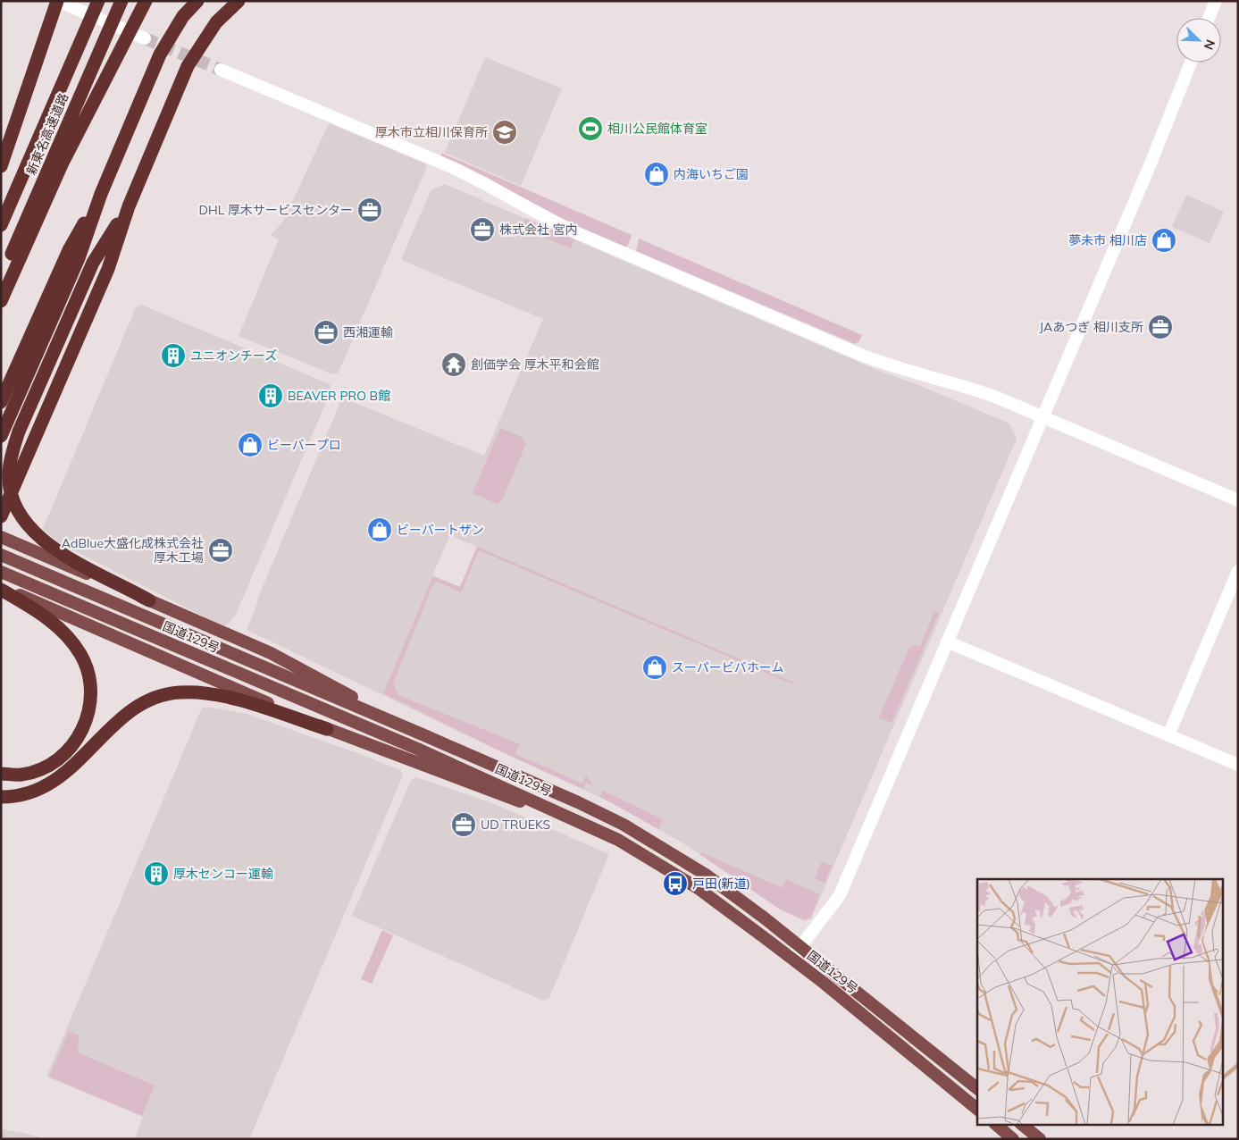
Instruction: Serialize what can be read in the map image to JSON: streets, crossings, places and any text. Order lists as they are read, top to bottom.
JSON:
{
  "streets": {
    "highway": ["新東名高速道路", "国道129号"]
  },
  "places": {
    "sports": ["相川公民館体育室"],
    "school or university": ["厚木市立相川保育所"],
    "shop": [
      "内海いちご園",
      "夢未市 相川店",
      "ビーバープロ",
      "ビーバートザン",
      "スーパービバホーム"
    ],
    "office": [
      "DHL 厚木サービスセンター",
      "株式会社 宮内",
      "JAあつぎ 相川支所",
      "西湘運輸",
      "AdBlue大盛化成株式会社 厚木工場",
      "UD TRUEKS"
    ],
    "building": ["ユニオンチーズ", "BEAVER PRO B館", "厚木センコー運輸"],
    "temple": ["創価学会 厚木平和会館"],
    "bus stop": ["戸田(新道)"]
  },
  "north": "bottom right"
}
